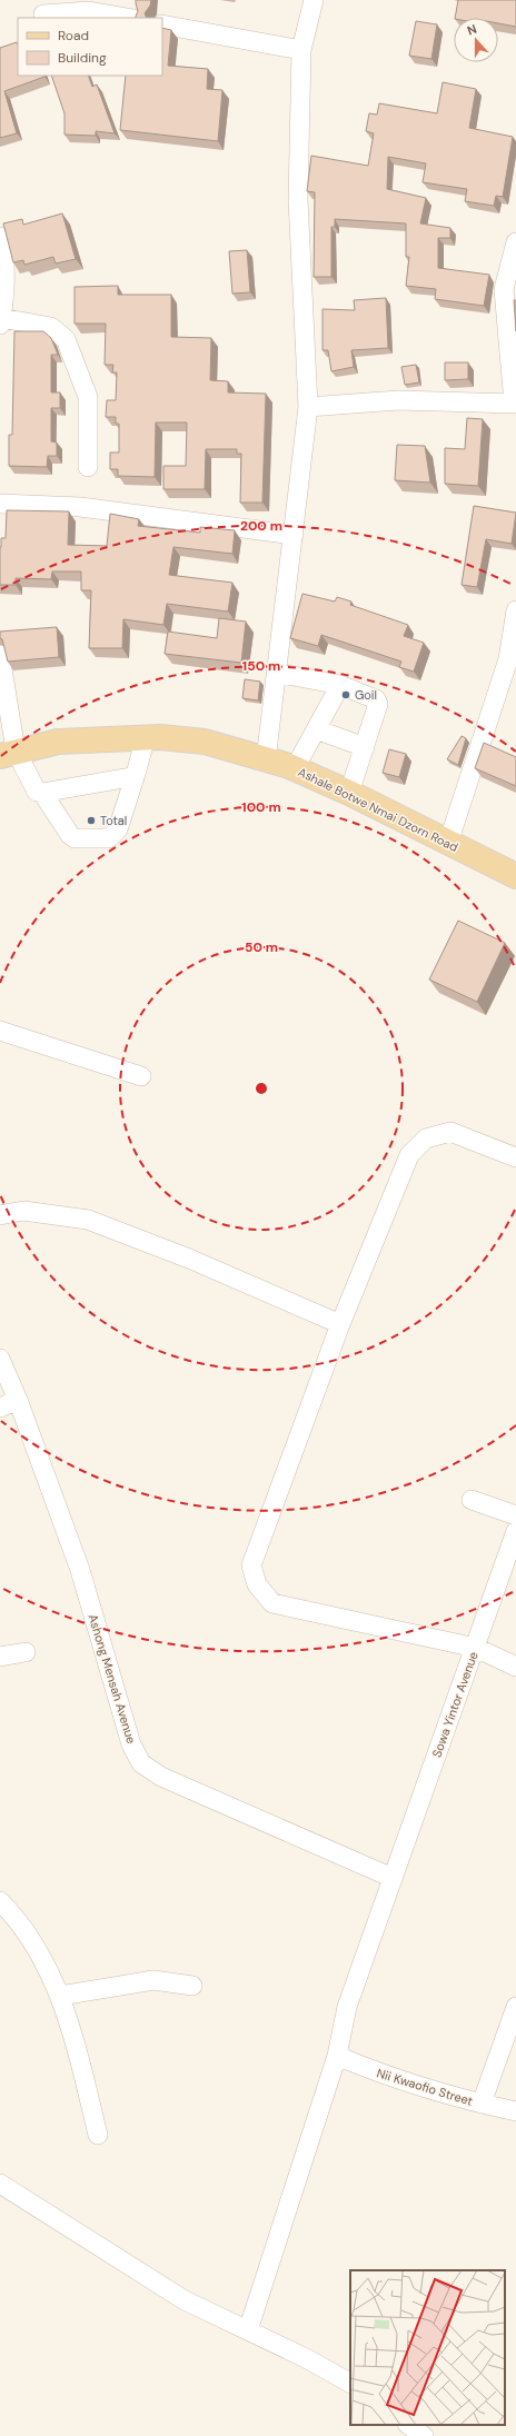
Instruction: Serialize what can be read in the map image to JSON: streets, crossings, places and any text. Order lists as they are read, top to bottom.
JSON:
{
  "streets": {
    "main road": ["Ashale Botwe Nmai Dzorn Road"],
    "street": ["Ashong Mensah Avenue", "Sowa Yintor Avenue", "Nii Kwaofio Street"]
  },
  "crossings": [
    ["Ashong Mensah Avenue", "Sowa Yintor Avenue"],
    ["Sowa Yintor Avenue", "Nii Kwaofio Street"]
  ],
  "places": ["Goil", "Total"],
  "legend": ["Road", "Building"],
  "north": "top",
  "rings": [
    "200 m",
    "150 m",
    "100 m",
    "50 m"
  ]
}
